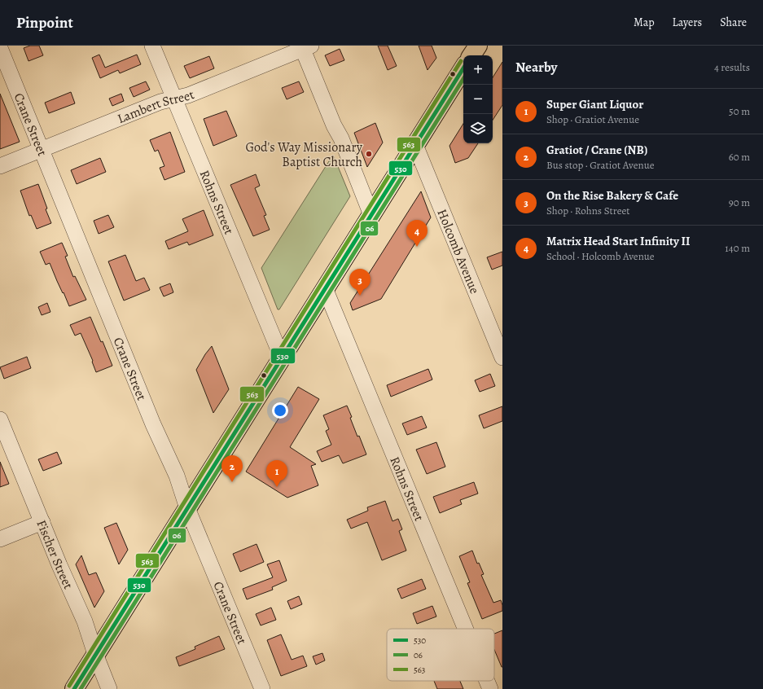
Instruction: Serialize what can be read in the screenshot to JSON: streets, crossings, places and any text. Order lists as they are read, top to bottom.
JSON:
{
  "streets": {
    "street": [
      "Lambert Street",
      "Crane Street",
      "Rohns Street",
      "Holcomb Avenue",
      "Fischer Street"
    ]
  },
  "crossings": [
    ["Lambert Street", "Crane Street"],
    ["Lambert Street", "Rohns Street"]
  ],
  "places": ["God's Way Missionary Baptist Church"],
  "lines": ["transit line 563", "transit line 530", "transit line 06"],
  "legend": ["530", "06", "563"],
  "page": {
    "header": "Pinpoint",
    "nav": ["Map", "Layers", "Share"],
    "heading": ["Nearby", "4 results"],
    "map_buttons": ["+", "−"],
    "list": [
      {
        "mark": "1",
        "name": "Super Giant Liquor",
        "note": "Shop · Gratiot Avenue",
        "value": "50 m"
      },
      {
        "mark": "2",
        "name": "Gratiot / Crane (NB)",
        "note": "Bus stop · Gratiot Avenue",
        "value": "60 m"
      },
      {
        "mark": "3",
        "name": "On the Rise Bakery & Cafe",
        "note": "Shop · Rohns Street",
        "value": "90 m"
      },
      {
        "mark": "4",
        "name": "Matrix Head Start Infinity II",
        "note": "School · Holcomb Avenue",
        "value": "140 m"
      }
    ],
    "pins": [
      "4",
      "3",
      "2",
      "1"
    ]
  }
}
